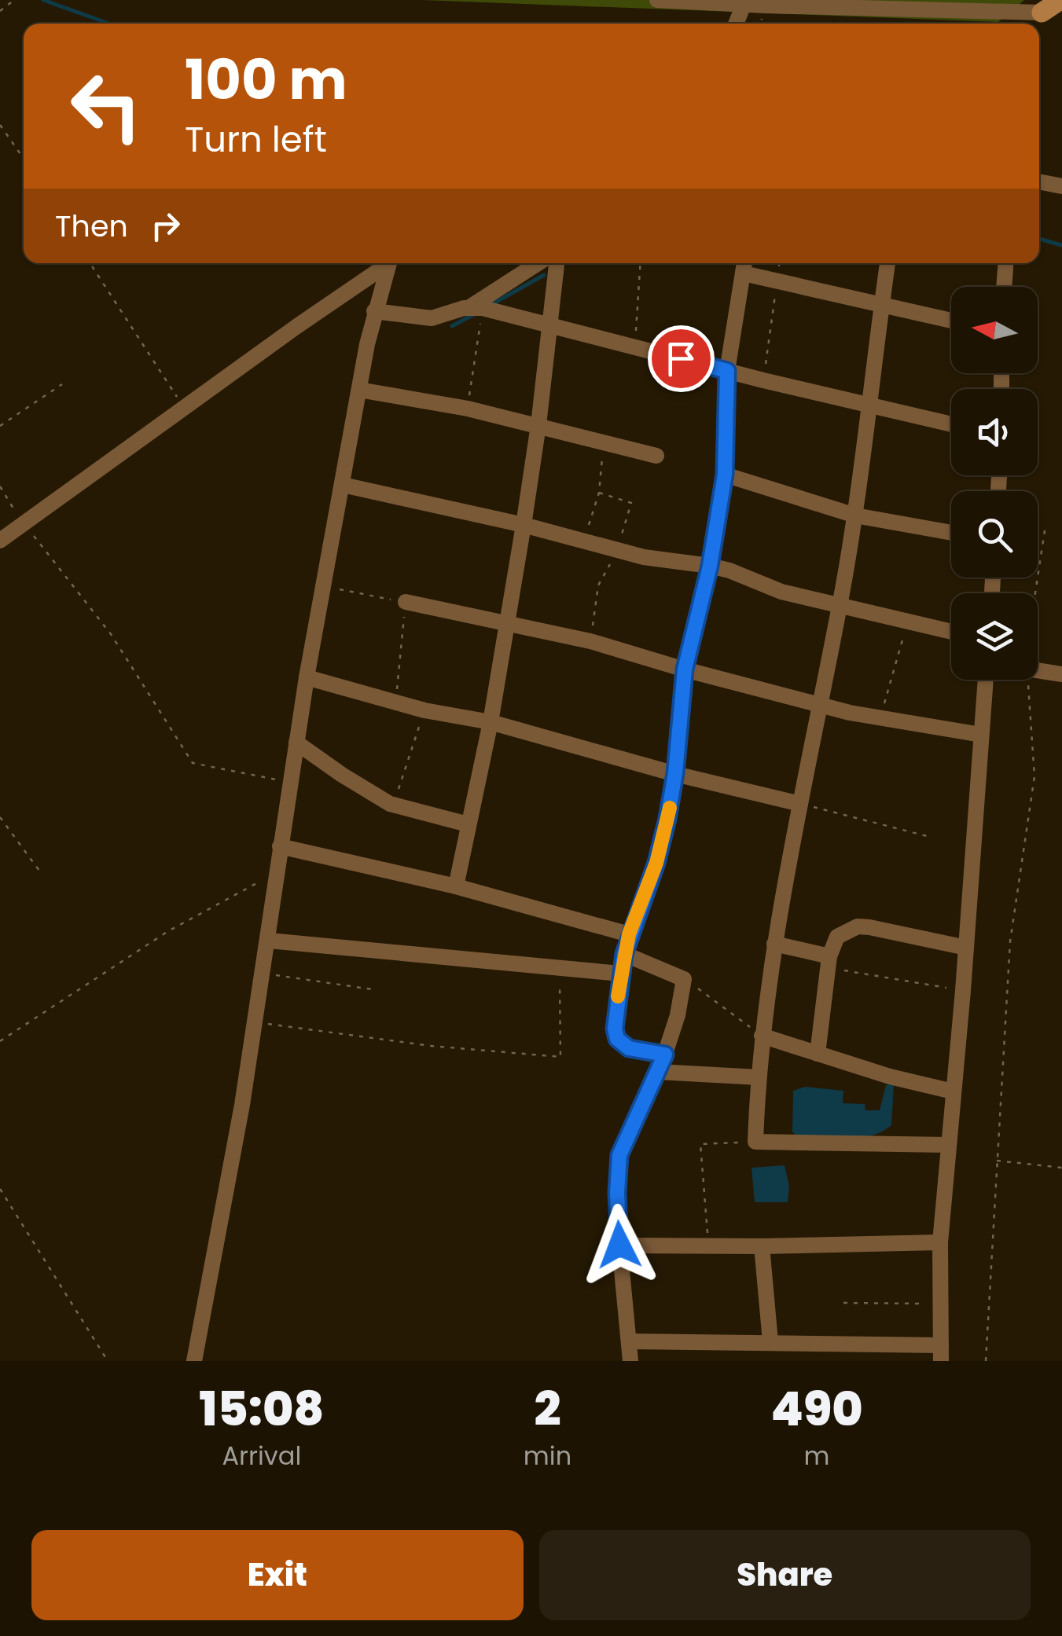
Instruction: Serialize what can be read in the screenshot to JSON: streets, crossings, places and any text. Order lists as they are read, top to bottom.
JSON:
{
  "north": "left",
  "page": {
    "turn": ["100 m", "Turn left"],
    "then": "Then",
    "eta": [
      "15:08",
      "Arrival",
      "2",
      "min",
      "490",
      "m"
    ],
    "buttons": ["Exit", "Share"]
  }
}
